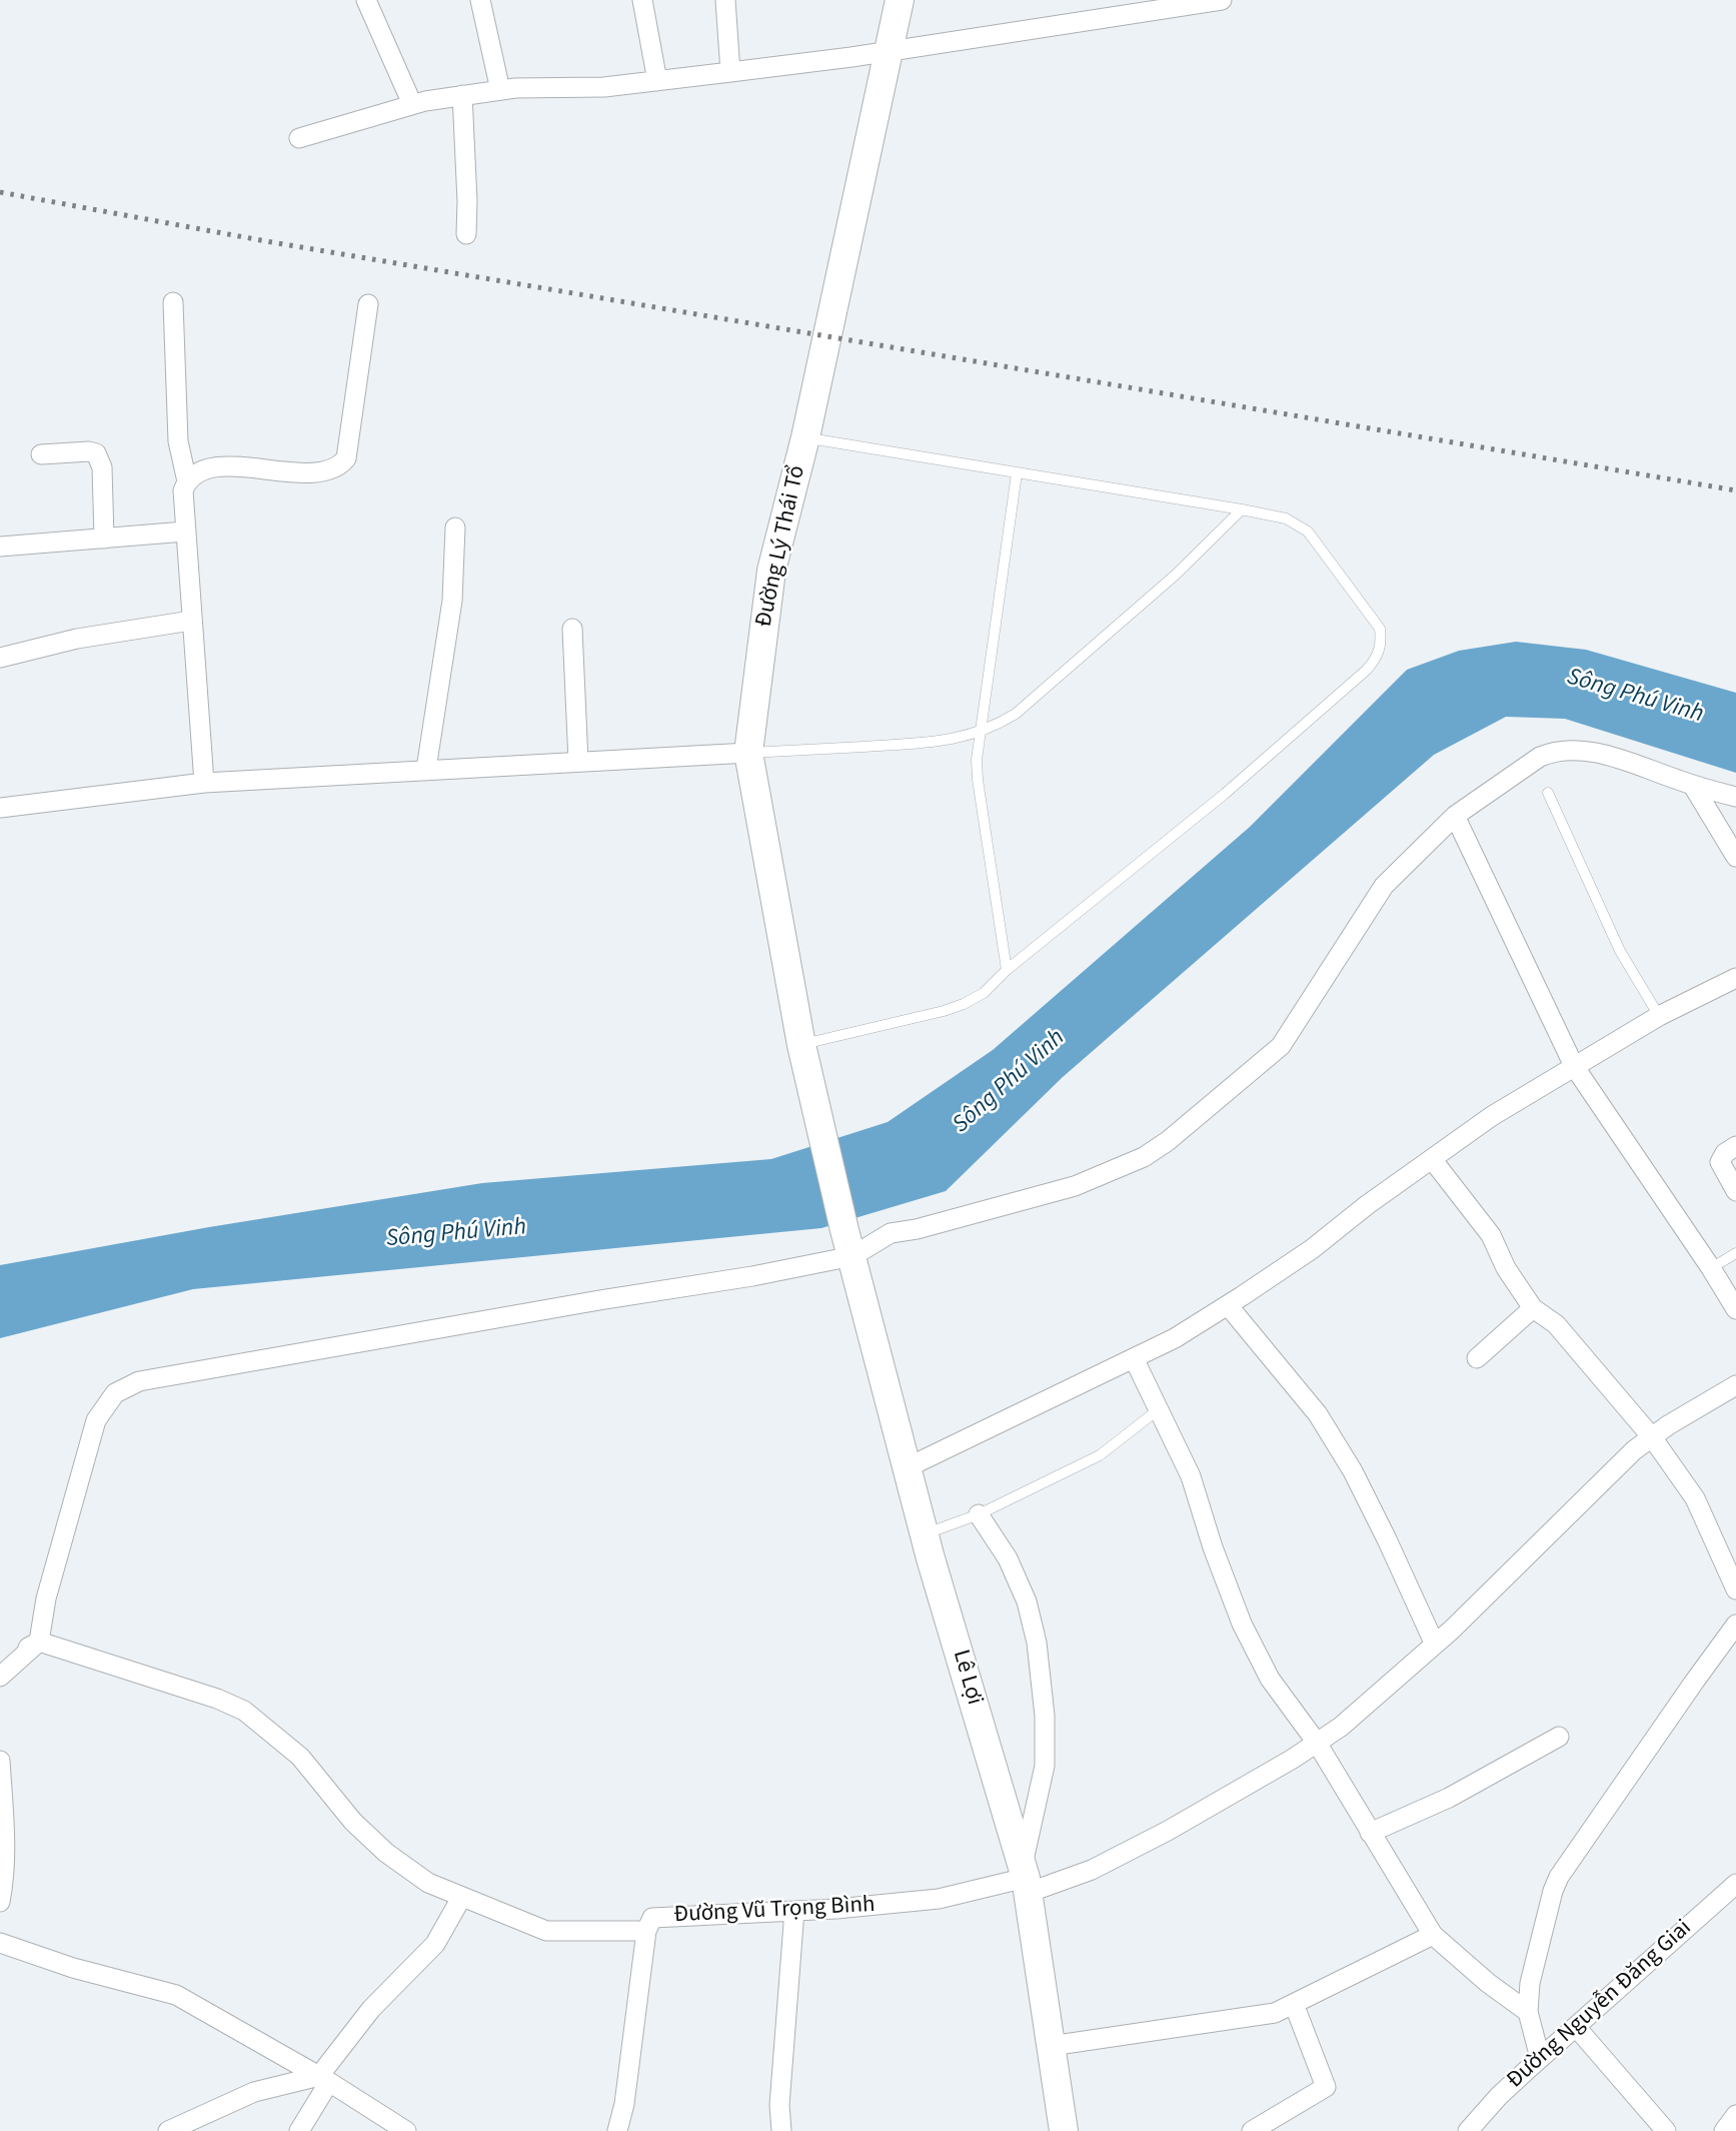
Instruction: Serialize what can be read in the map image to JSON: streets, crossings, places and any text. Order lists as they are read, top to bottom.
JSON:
{
  "streets": {
    "main road": ["Đường Lý Thái Tổ", "Lê Lợi"],
    "street": ["Đường Vũ Trọng Bình", "Đường Nguyễn Đăng Giai"]
  },
  "crossings": [
    ["Đường Lý Thái Tổ", "Lê Lợi"],
    ["Lê Lợi", "Đường Vũ Trọng Bình"]
  ],
  "water": ["Sông Phú Vinh"]
}
